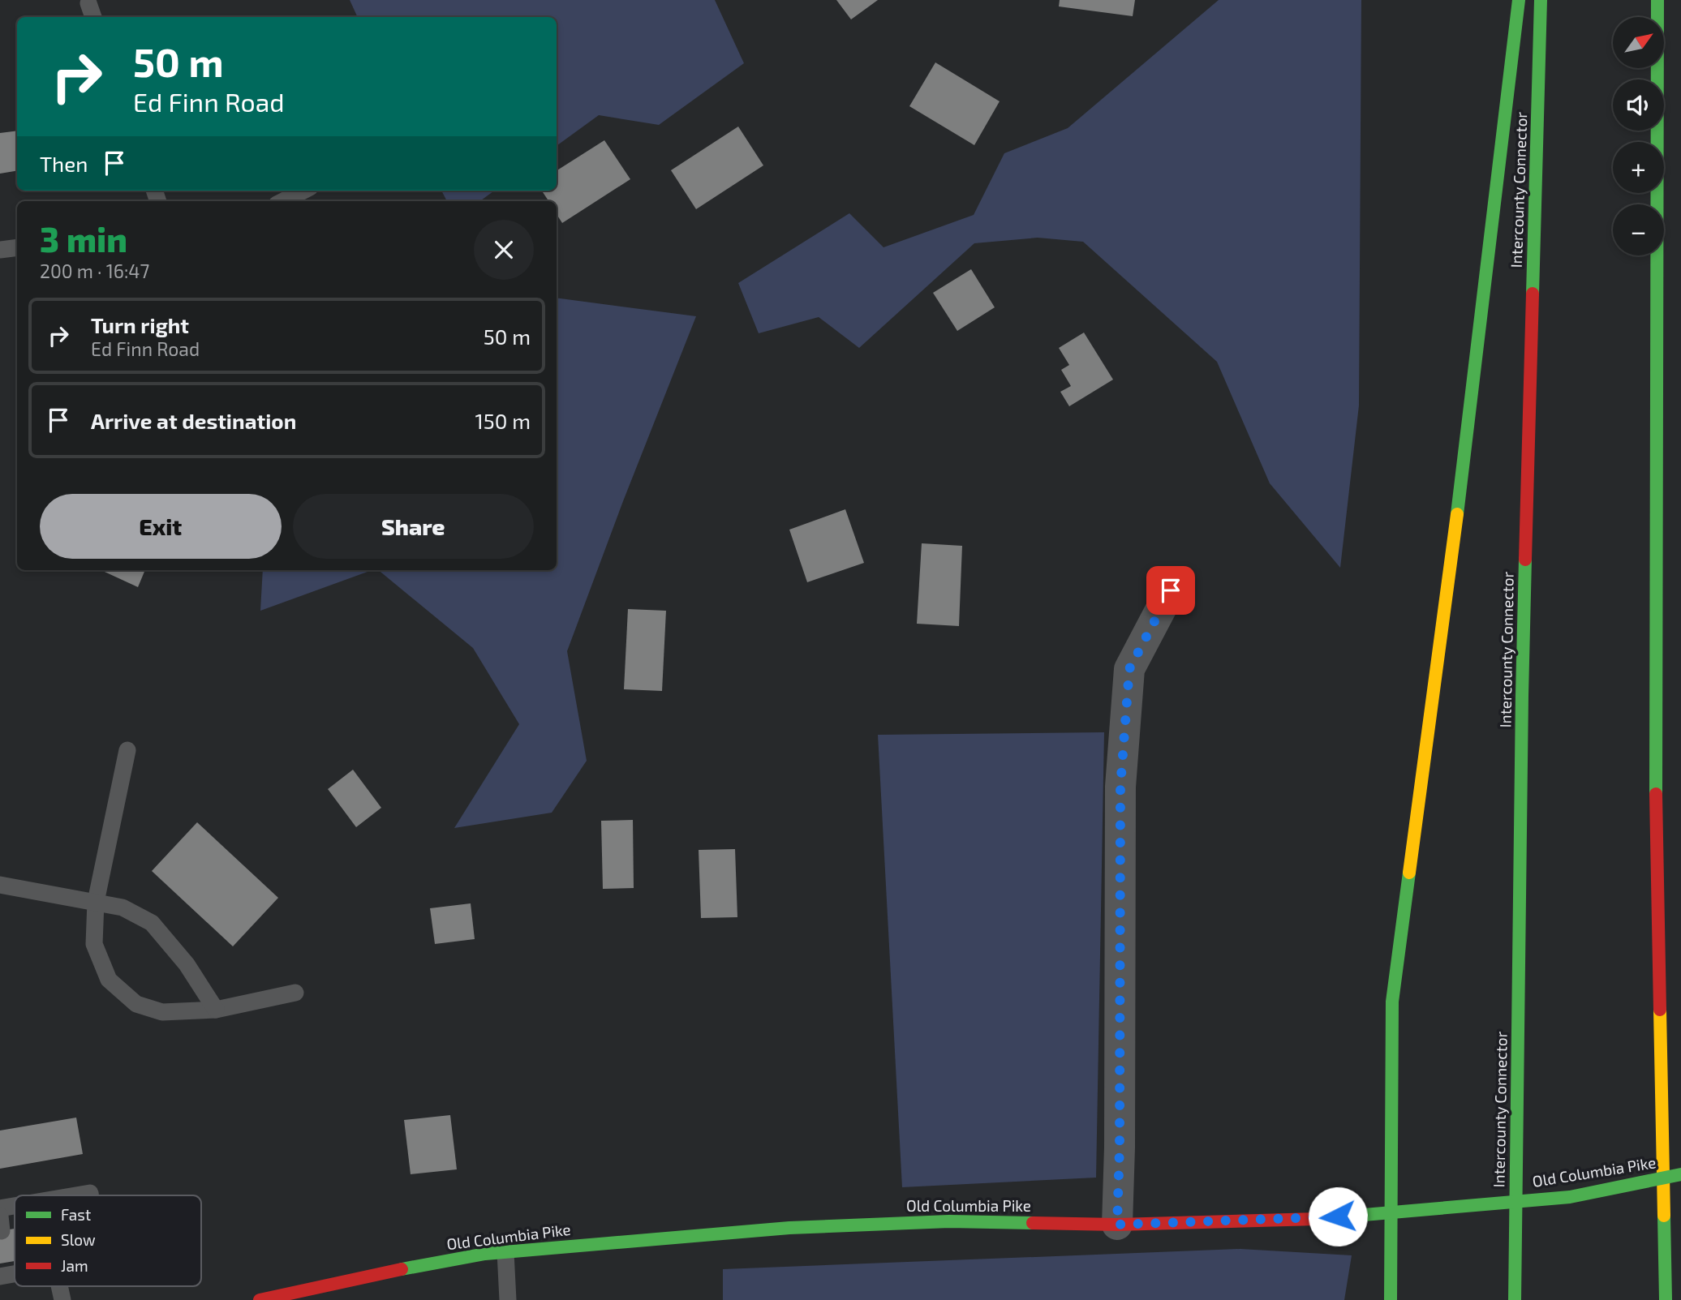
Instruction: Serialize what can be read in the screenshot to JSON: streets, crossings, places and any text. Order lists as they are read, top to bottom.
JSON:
{
  "streets": {
    "main road": ["Intercounty Connector", "Old Columbia Pike"]
  },
  "legend": ["Fast", "Slow", "Jam"],
  "north": "top right",
  "page": {
    "map_buttons": ["+", "−"],
    "turn": ["50 m", "Ed Finn Road"],
    "then": "Then",
    "heading": ["3 min", "200 m · 16:47"],
    "list": [
      {
        "name": "Turn right",
        "note": "Ed Finn Road",
        "value": "50 m"
      },
      {
        "name": "Arrive at destination",
        "value": "150 m"
      }
    ],
    "buttons": ["Exit", "Share"]
  }
}
